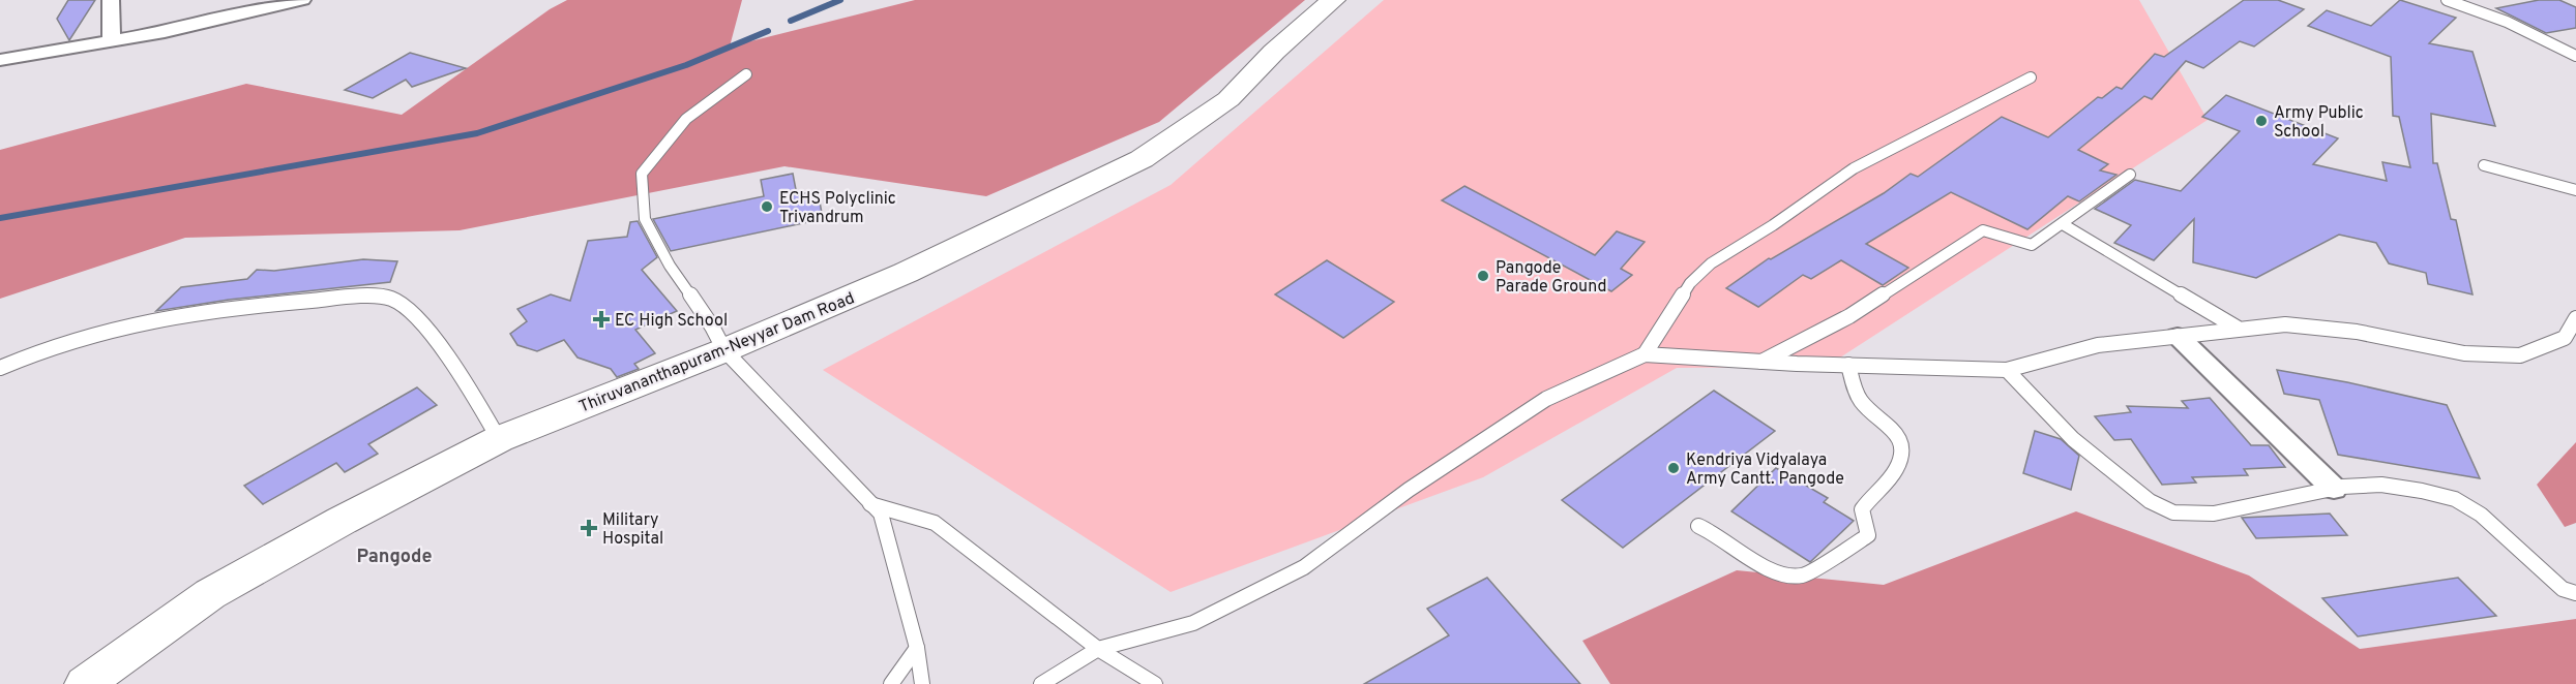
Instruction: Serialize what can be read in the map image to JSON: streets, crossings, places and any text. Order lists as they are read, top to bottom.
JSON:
{
  "streets": {
    "main road": ["Thiruvananthapuram-Neyyar Dam Road"]
  },
  "districts": ["Pangode"],
  "places": {
    "other": [
      "Army Public School",
      "ECHS Polyclinic Trivandrum",
      "Pangode Parade Ground",
      "Kendriya Vidyalaya Army Cantt. Pangode"
    ],
    "health": ["EC High School", "Military Hospital"]
  }
}
